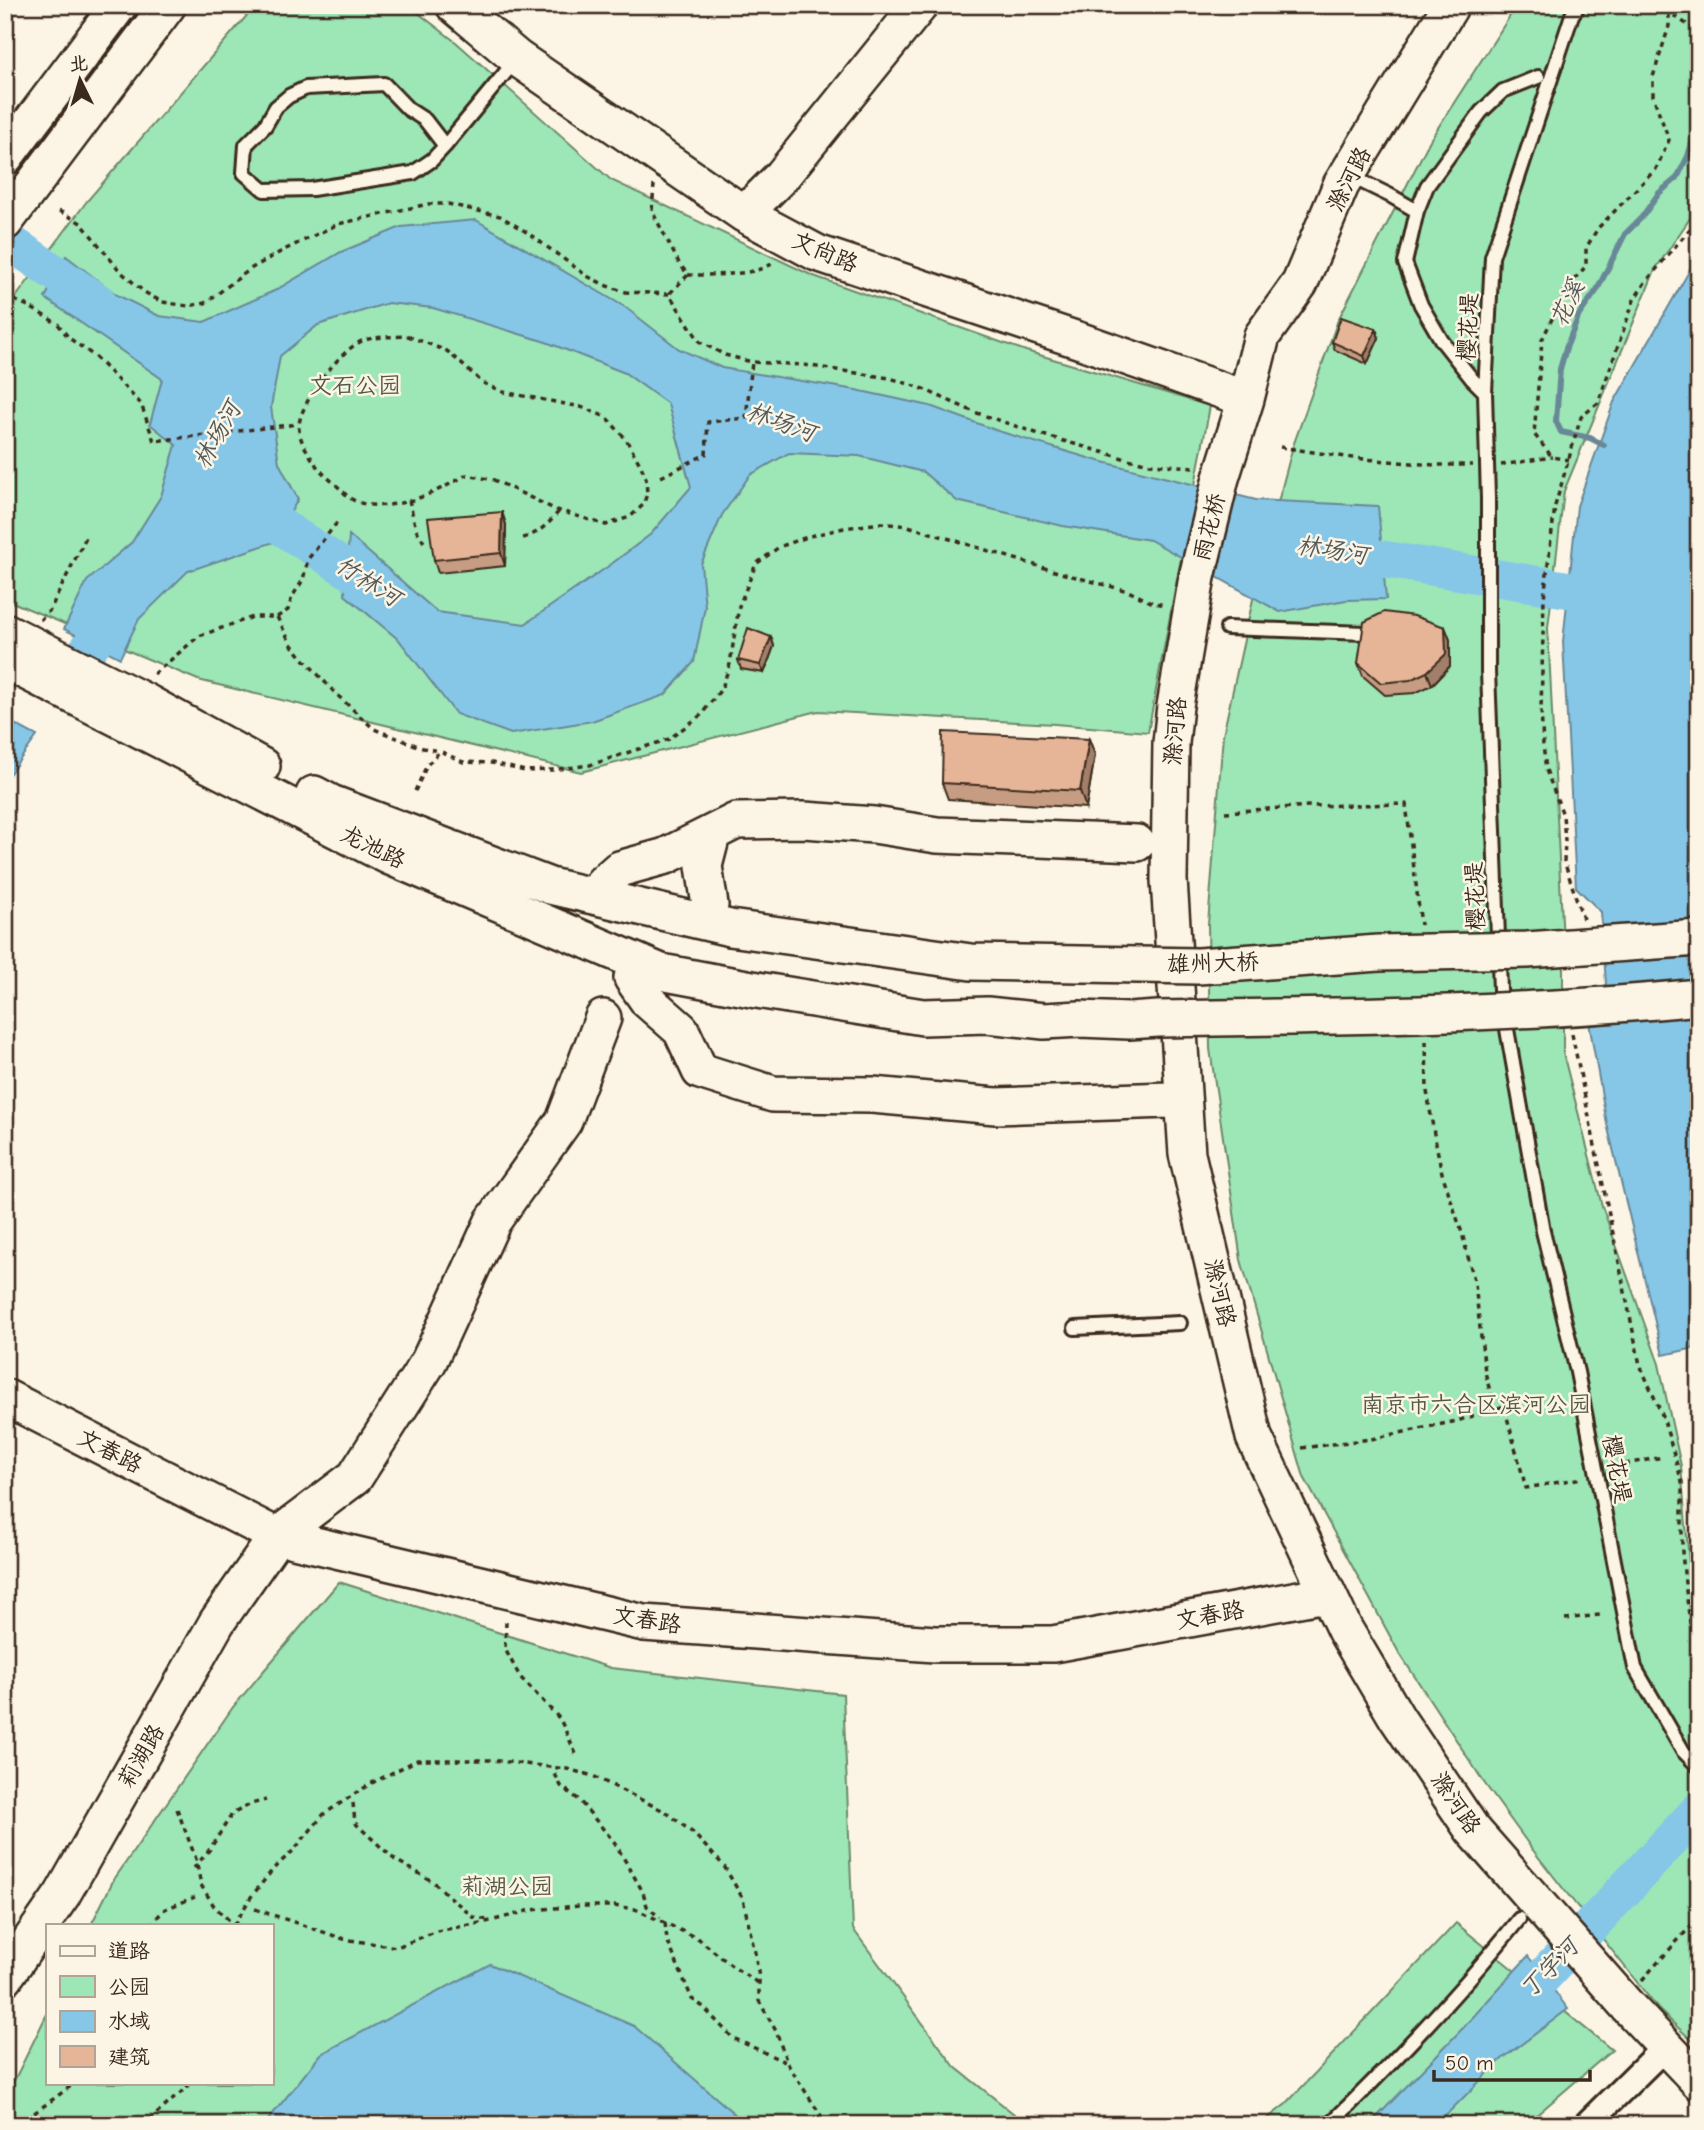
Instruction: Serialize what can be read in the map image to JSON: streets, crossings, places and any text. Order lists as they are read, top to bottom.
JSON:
{
  "streets": {
    "street": [
      "滁河路",
      "文尚路",
      "雨花桥",
      "龙池路",
      "雄州大桥",
      "文春路",
      "莉湖路"
    ],
    "lane": ["樱花堤"]
  },
  "crossings": [
    ["滁河路", "文尚路"],
    ["滁河路", "雨花桥"],
    ["滁河路", "文春路"],
    ["龙池路", "雄州大桥"],
    ["文春路", "莉湖路"]
  ],
  "water": [
    "花溪",
    "林场河",
    "竹林河",
    "丁字河"
  ],
  "parks": ["文石公园", "南京市六合区滨河公园", "莉湖公园"],
  "legend": [
    "道路",
    "公园",
    "水域",
    "建筑"
  ],
  "scale_bar": "50 m",
  "north": "top"
}
